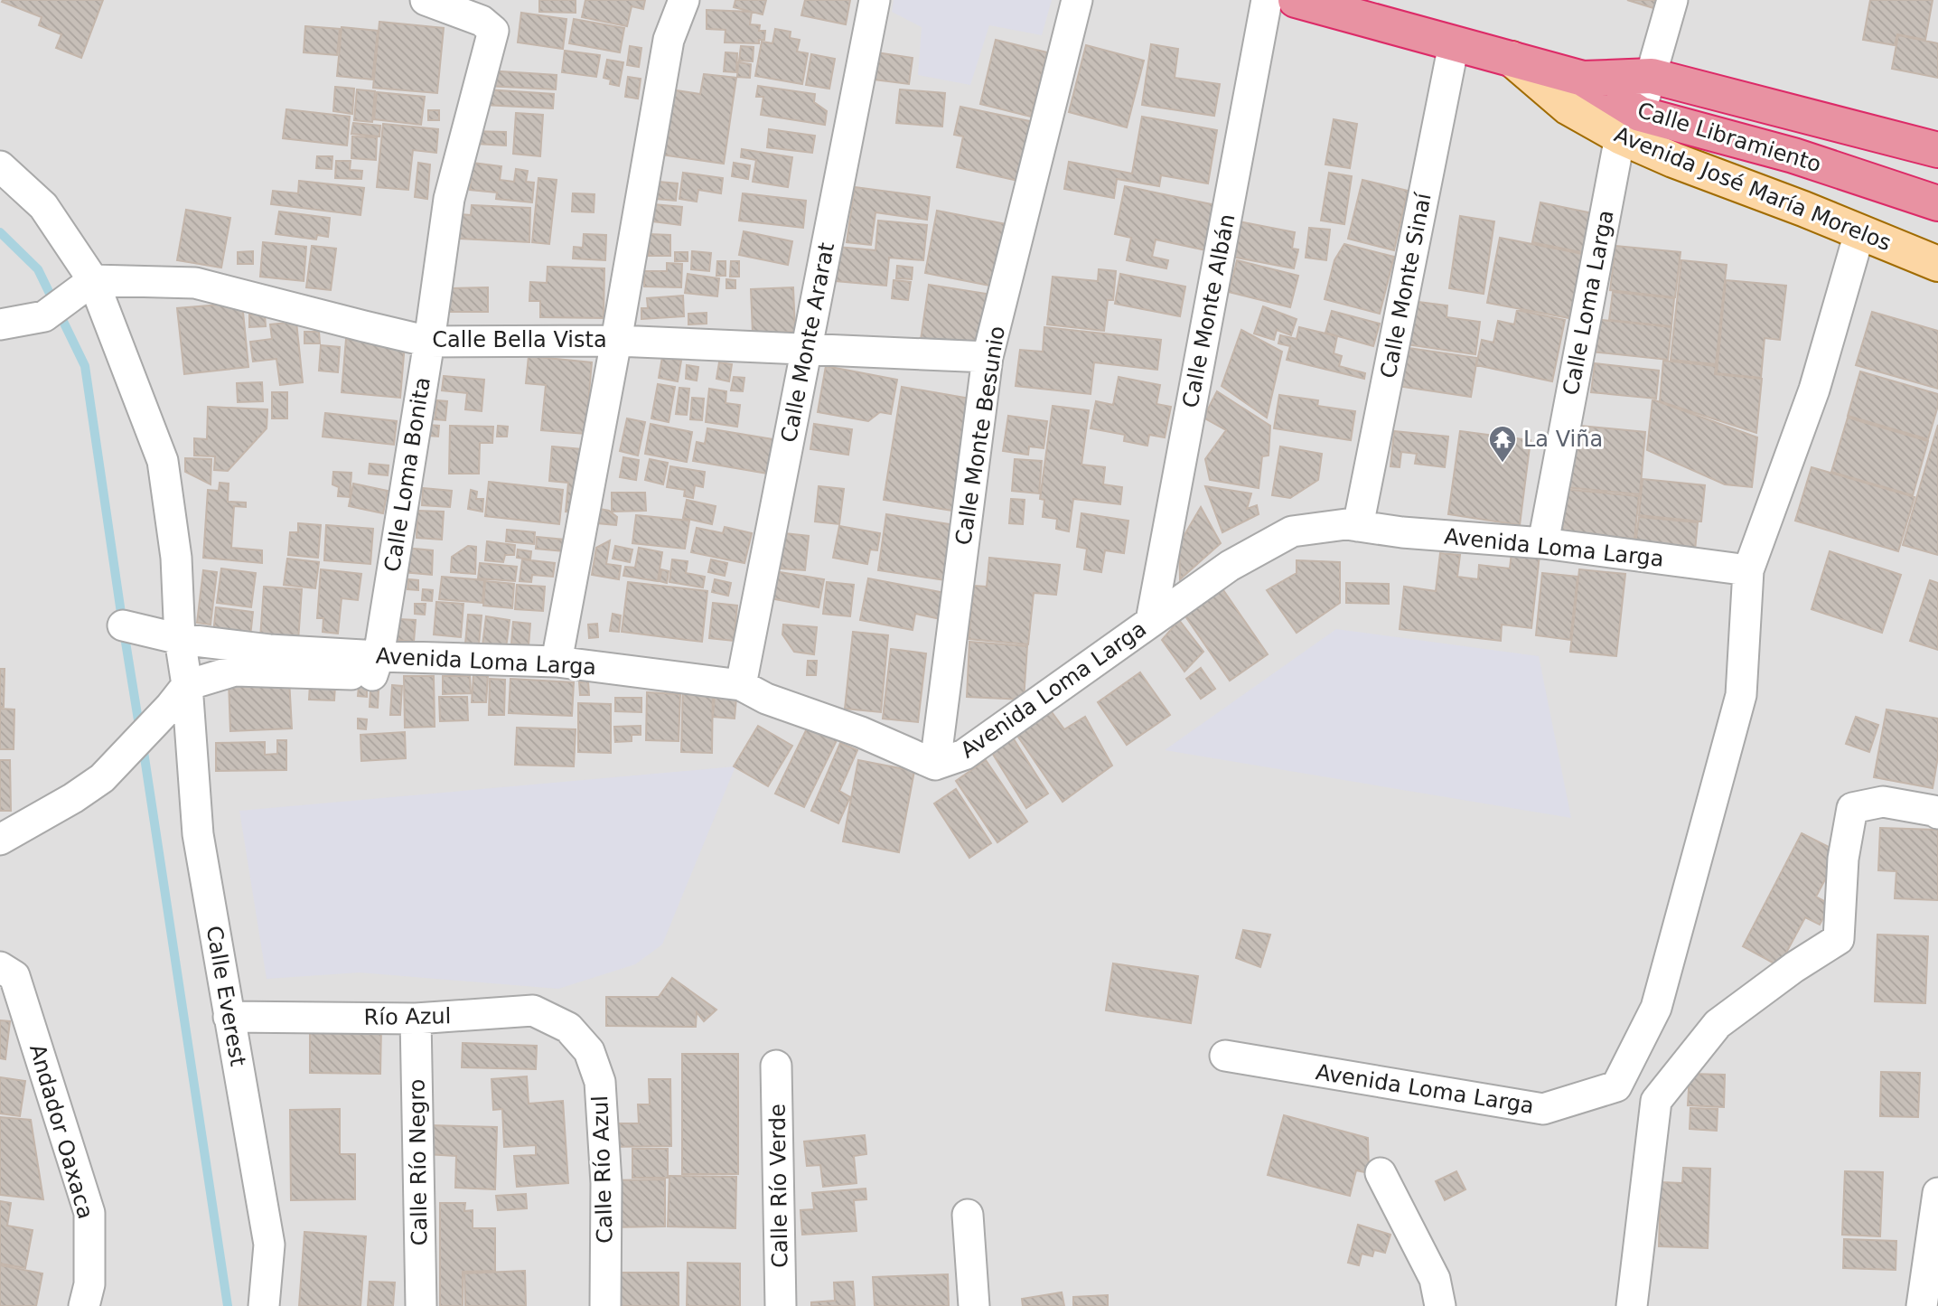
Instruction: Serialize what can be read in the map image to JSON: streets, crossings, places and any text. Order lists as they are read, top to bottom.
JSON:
{
  "streets": {
    "highway": ["Calle Libramiento"],
    "main road": ["Avenida José María Morelos"],
    "street": [
      "Calle Monte Sinaí",
      "Calle Loma Larga",
      "Calle Monte Albán",
      "Calle Bella Vista",
      "Calle Monte Ararat",
      "Calle Monte Besunio",
      "Calle Loma Bonita",
      "Avenida Loma Larga",
      "Calle Everest",
      "Río Azul",
      "Andador Oaxaca",
      "Calle Río Negro",
      "Calle Río Azul",
      "Calle Río Verde"
    ]
  },
  "crossings": [
    ["Calle Libramiento", "Avenida José María Morelos"],
    ["Calle Libramiento", "Calle Loma Larga"],
    ["Avenida José María Morelos", "Calle Loma Larga"],
    ["Avenida José María Morelos", "Avenida Loma Larga"],
    ["Calle Monte Sinaí", "Avenida Loma Larga"],
    ["Calle Loma Larga", "Avenida Loma Larga"],
    ["Calle Monte Albán", "Avenida Loma Larga"],
    ["Calle Bella Vista", "Calle Monte Ararat"],
    ["Calle Bella Vista", "Calle Monte Besunio"],
    ["Calle Bella Vista", "Calle Loma Bonita"],
    ["Calle Bella Vista", "Calle Everest"],
    ["Calle Monte Ararat", "Avenida Loma Larga"],
    ["Calle Monte Besunio", "Avenida Loma Larga"],
    ["Calle Loma Bonita", "Avenida Loma Larga"],
    ["Avenida Loma Larga", "Calle Everest"],
    ["Calle Everest", "Río Azul"],
    ["Río Azul", "Calle Río Negro"],
    ["Río Azul", "Calle Río Azul"]
  ],
  "places": {
    "temple": ["La Viña"]
  }
}
